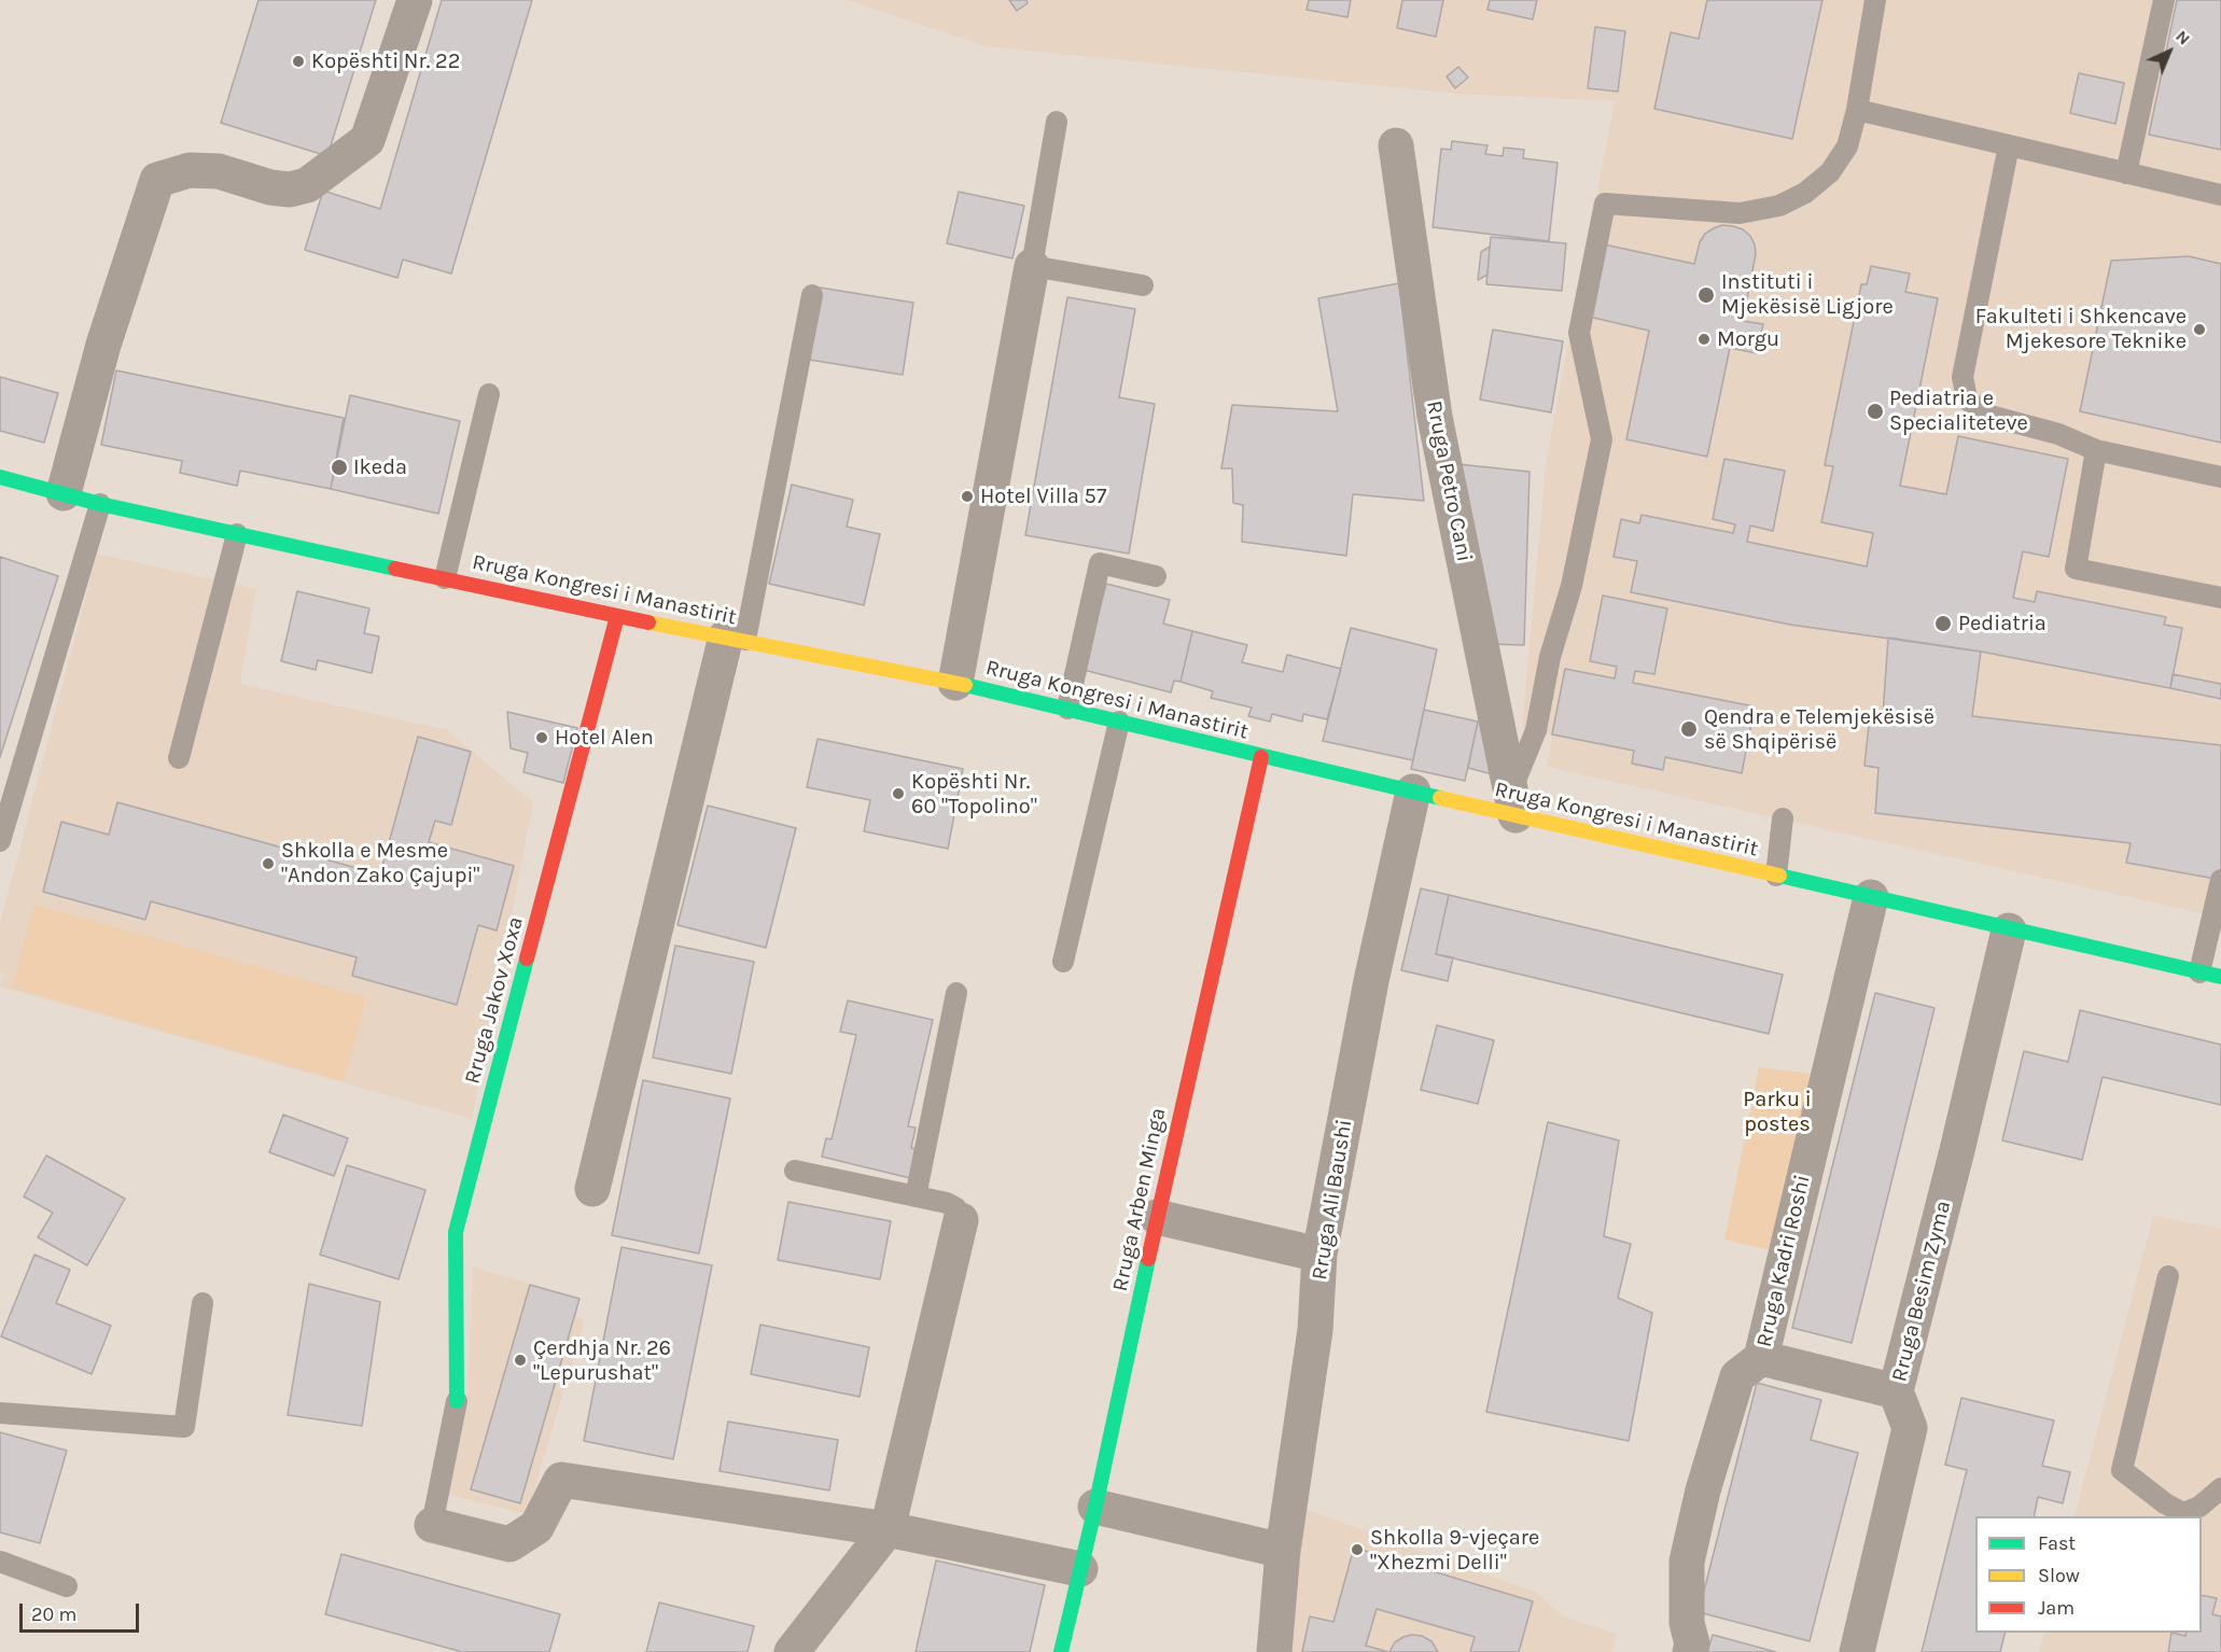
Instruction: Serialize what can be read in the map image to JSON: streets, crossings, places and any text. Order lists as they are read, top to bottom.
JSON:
{
  "streets": {
    "street": [
      "Rruga Petro Cani",
      "Rruga Kongresi i Manastirit",
      "Rruga Jakov Xoxa",
      "Rruga Arben Minga",
      "Rruga Ali Baushi",
      "Rruga Kadri Roshi",
      "Rruga Besim Zyma"
    ]
  },
  "crossings": [
    ["Rruga Petro Cani", "Rruga Kongresi i Manastirit"],
    ["Rruga Kongresi i Manastirit", "Rruga Jakov Xoxa"],
    ["Rruga Kongresi i Manastirit", "Rruga Arben Minga"],
    ["Rruga Kongresi i Manastirit", "Rruga Ali Baushi"],
    ["Rruga Kongresi i Manastirit", "Rruga Kadri Roshi"],
    ["Rruga Kongresi i Manastirit", "Rruga Besim Zyma"]
  ],
  "parks": ["Parku i postes"],
  "places": [
    "Kopështi Nr. 22",
    "Instituti i Mjekësisë Ligjore",
    "Fakulteti i Shkencave Mjekesore Teknike",
    "Morgu",
    "Pediatria e Specialiteteve",
    "Ikeda",
    "Hotel Villa 57",
    "Pediatria",
    "Qendra e Telemjekësisë së Shqipërisë",
    "Hotel Alen",
    "Kopështi Nr. 60 \"Topolino\"",
    "Shkolla e Mesme \"Andon Zako Çajupi\"",
    "Çerdhja Nr. 26 \"Lepurushat\"",
    "Shkolla 9-vjeçare \"Xhezmi Delli\""
  ],
  "legend": ["Fast", "Slow", "Jam"],
  "scale_bar": "20 m",
  "north": "top right"
}
